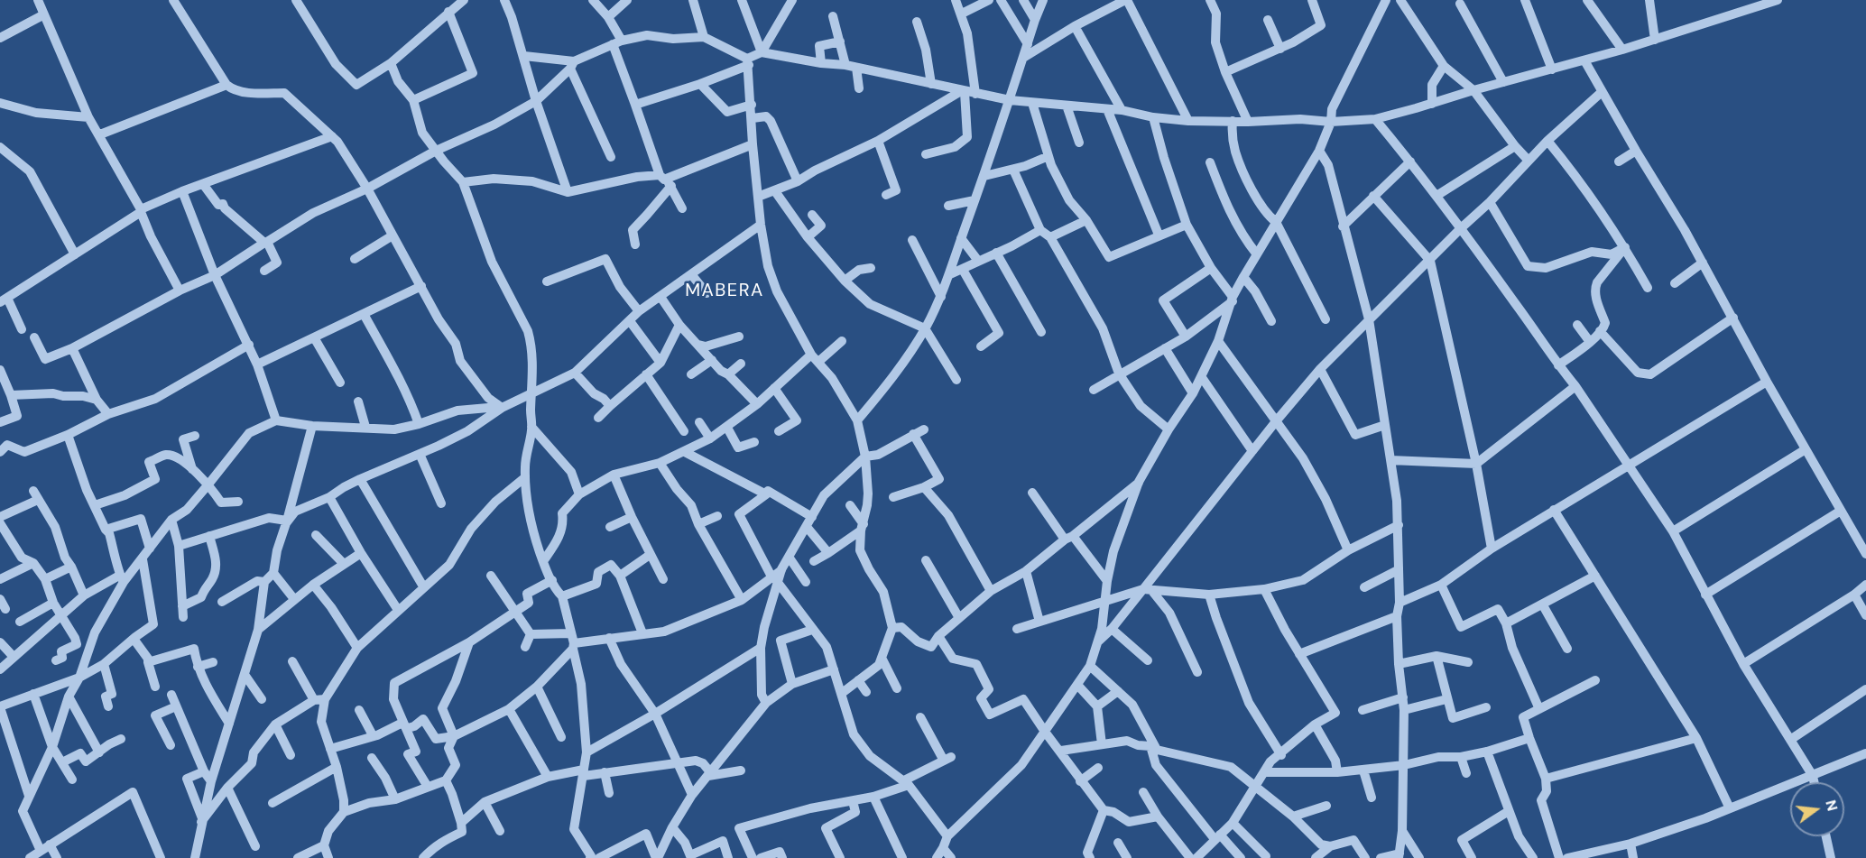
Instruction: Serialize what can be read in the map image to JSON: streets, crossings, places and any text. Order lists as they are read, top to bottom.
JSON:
{
  "districts": ["MABERA"],
  "north": "right"
}
